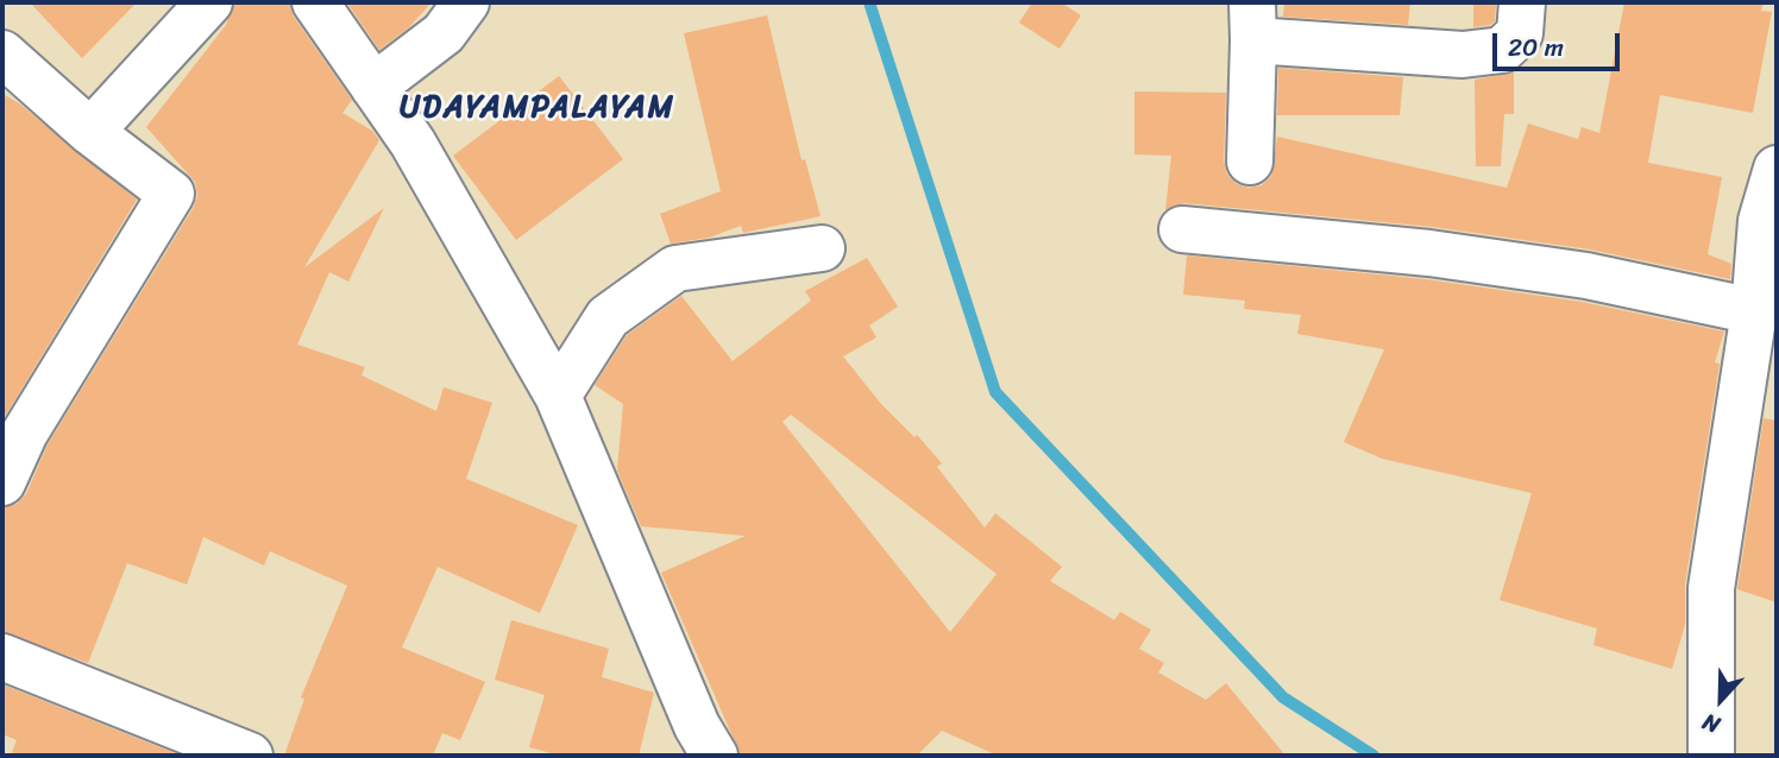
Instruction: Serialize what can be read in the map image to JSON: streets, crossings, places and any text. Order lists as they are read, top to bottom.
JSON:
{
  "districts": ["UDAYAMPALAYAM"],
  "scale_bar": "20 m",
  "north": "bottom"
}
